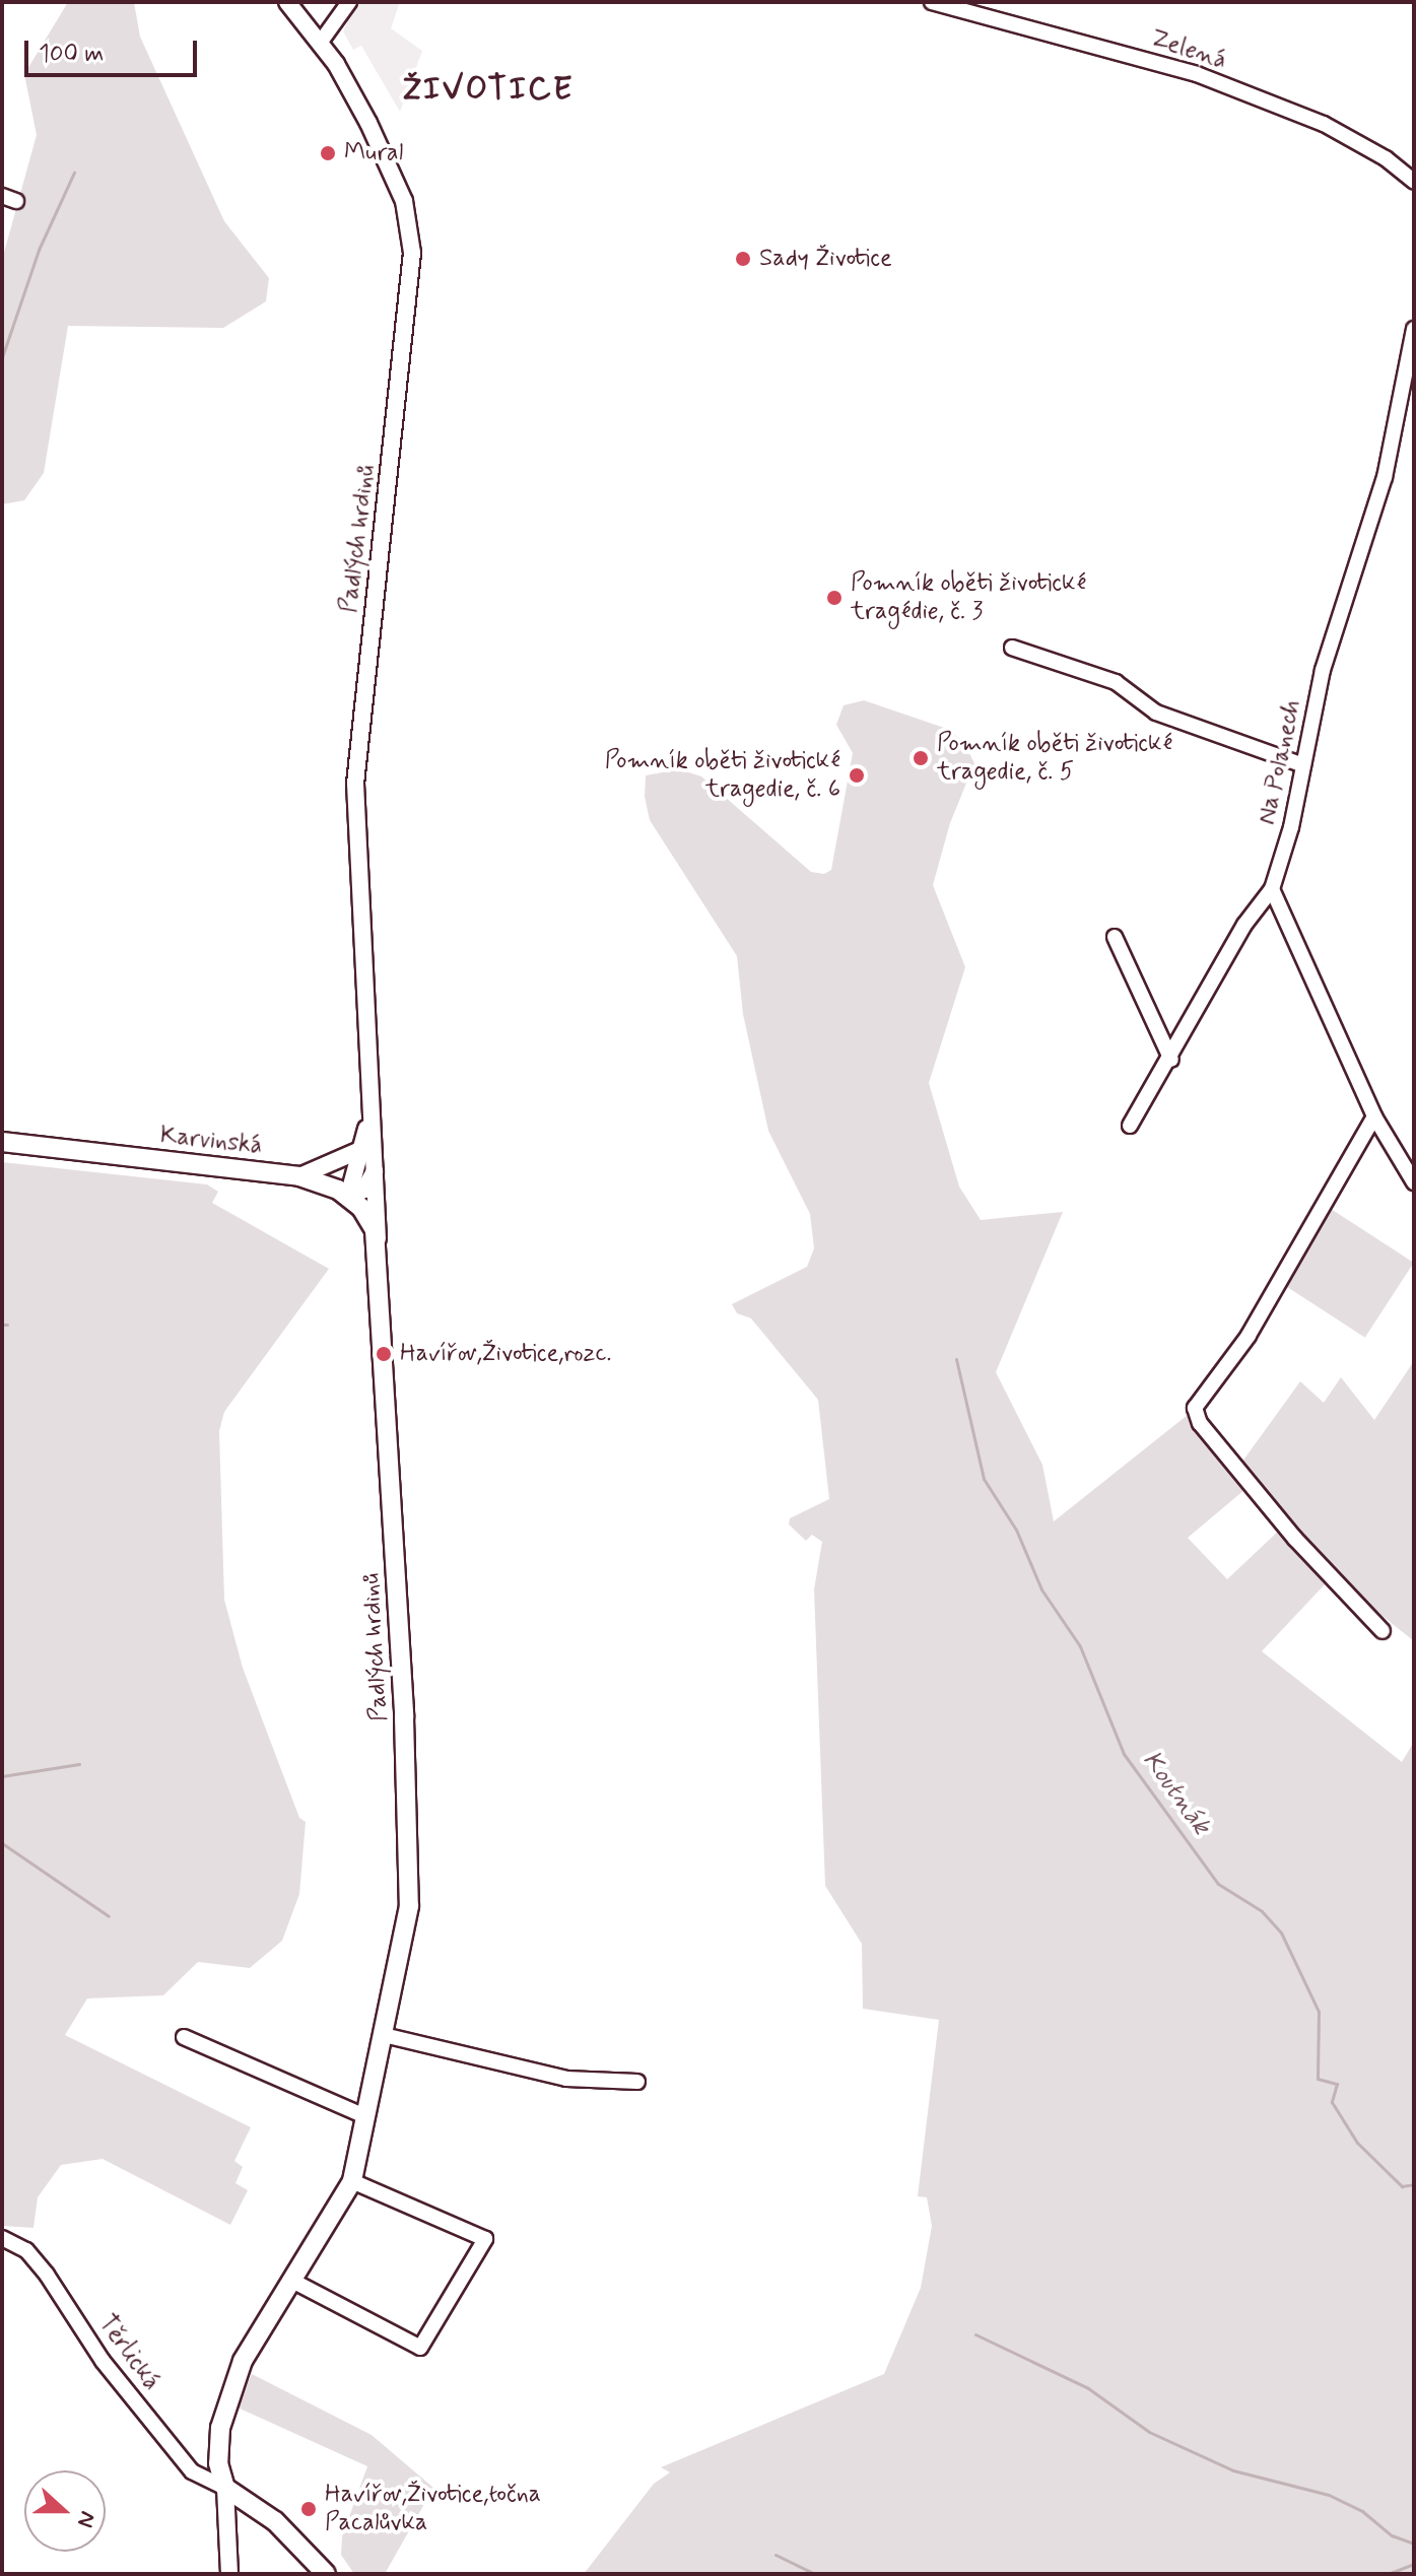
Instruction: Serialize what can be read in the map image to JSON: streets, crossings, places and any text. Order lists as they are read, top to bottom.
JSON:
{
  "streets": {
    "main road": ["Padlých hrdinů", "Karvinská"],
    "street": ["Zelená", "Na Polanech", "Těrlická"]
  },
  "crossings": [
    ["Padlých hrdinů", "Karvinská"],
    ["Padlých hrdinů", "Těrlická"]
  ],
  "districts": ["ŽIVOTICE"],
  "water": ["Koutnák"],
  "places": [
    "Mural",
    "Sady Životice",
    "Pomník oběti životické tragédie, č. 3",
    "Pomník oběti životické tragedie, č. 5",
    "Pomník oběti životické tragedie, č. 6",
    "Havířov,Životice,rozc.",
    "Havířov,Životice,točna Pacalůvka"
  ],
  "scale_bar": "100 m",
  "north": "right"
}
